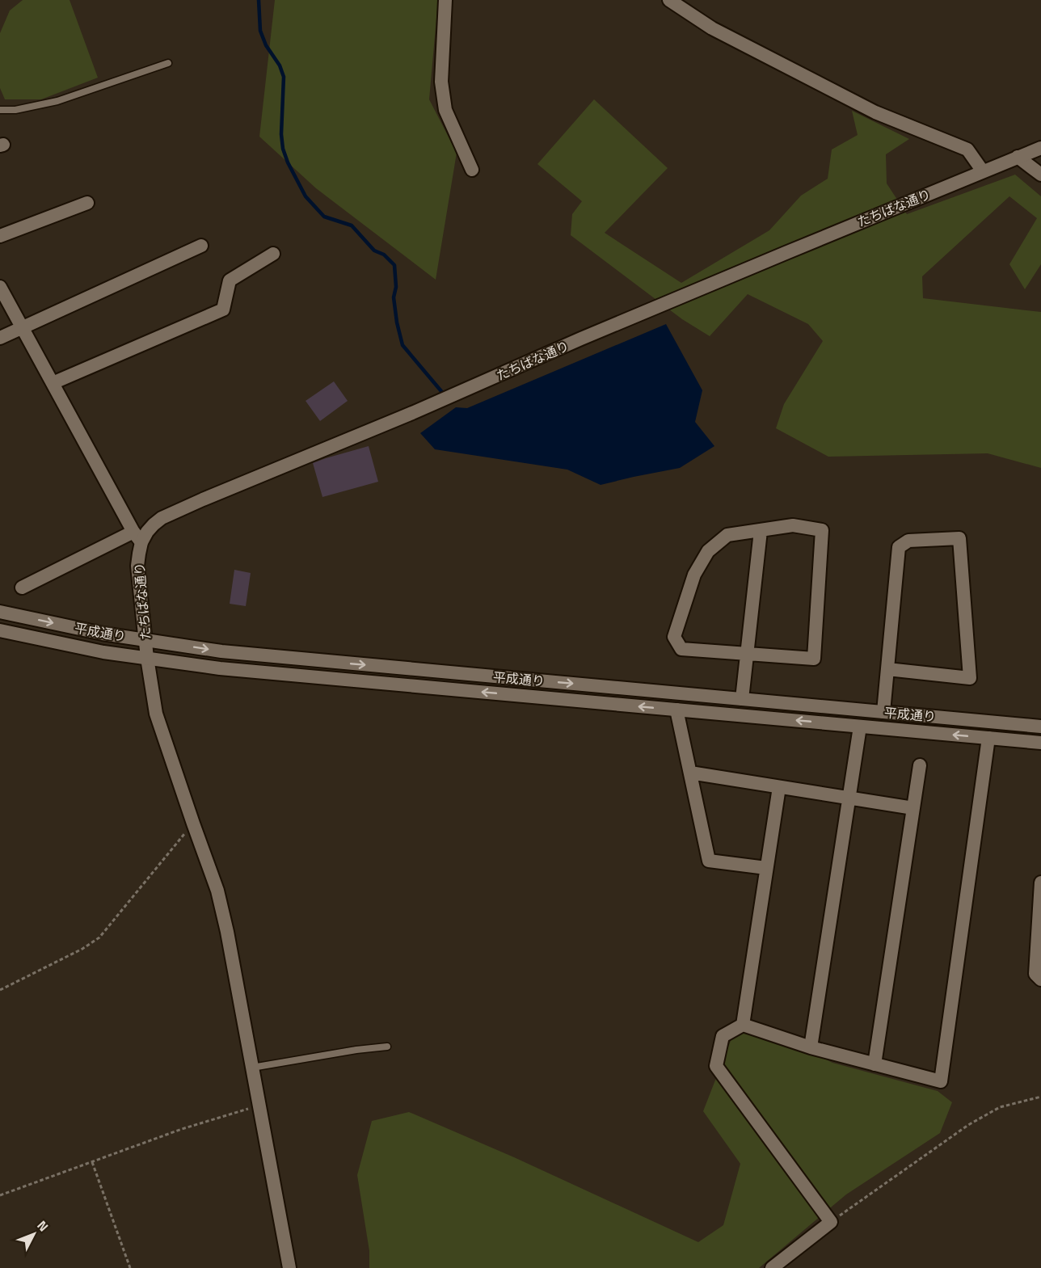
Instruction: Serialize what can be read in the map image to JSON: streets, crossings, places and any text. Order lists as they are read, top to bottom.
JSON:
{
  "streets": {
    "street": ["たちばな通り", "平成通り"]
  },
  "crossings": [
    ["たちばな通り", "平成通り"]
  ],
  "north": "top right"
}
